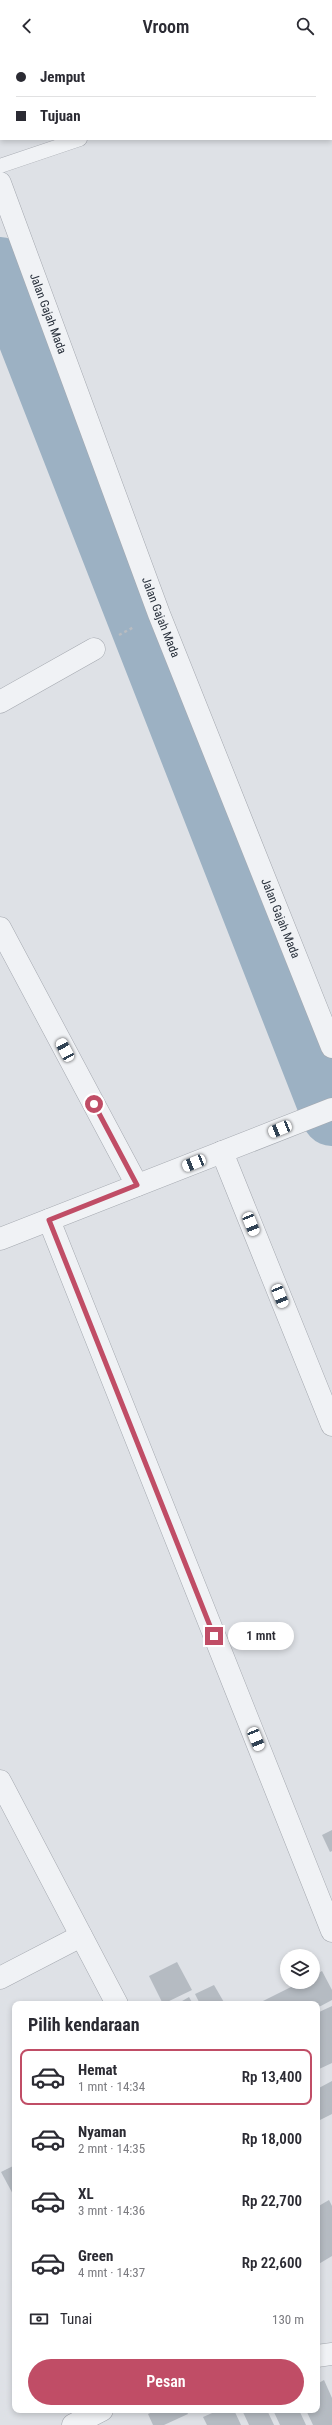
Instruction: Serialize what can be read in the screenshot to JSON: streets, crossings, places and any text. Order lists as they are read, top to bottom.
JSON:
{
  "streets": {
    "street": ["Jalan Gajah Mada"]
  },
  "page": {
    "header": "Vroom",
    "banner": ["Jemput", "Tujuan"],
    "bubble": "1 mnt",
    "heading": "Pilih kendaraan",
    "list": [
      {
        "name": "Hemat",
        "note": "1 mnt · 14:34",
        "value": "Rp 13,400"
      },
      {
        "name": "Nyaman",
        "note": "2 mnt · 14:35",
        "value": "Rp 18,000"
      },
      {
        "name": "XL",
        "note": "3 mnt · 14:36",
        "value": "Rp 22,700"
      },
      {
        "name": "Green",
        "note": "4 mnt · 14:37",
        "value": "Rp 22,600"
      }
    ],
    "pay": ["Tunai", "130 m"],
    "buttons": "Pesan"
  }
}
